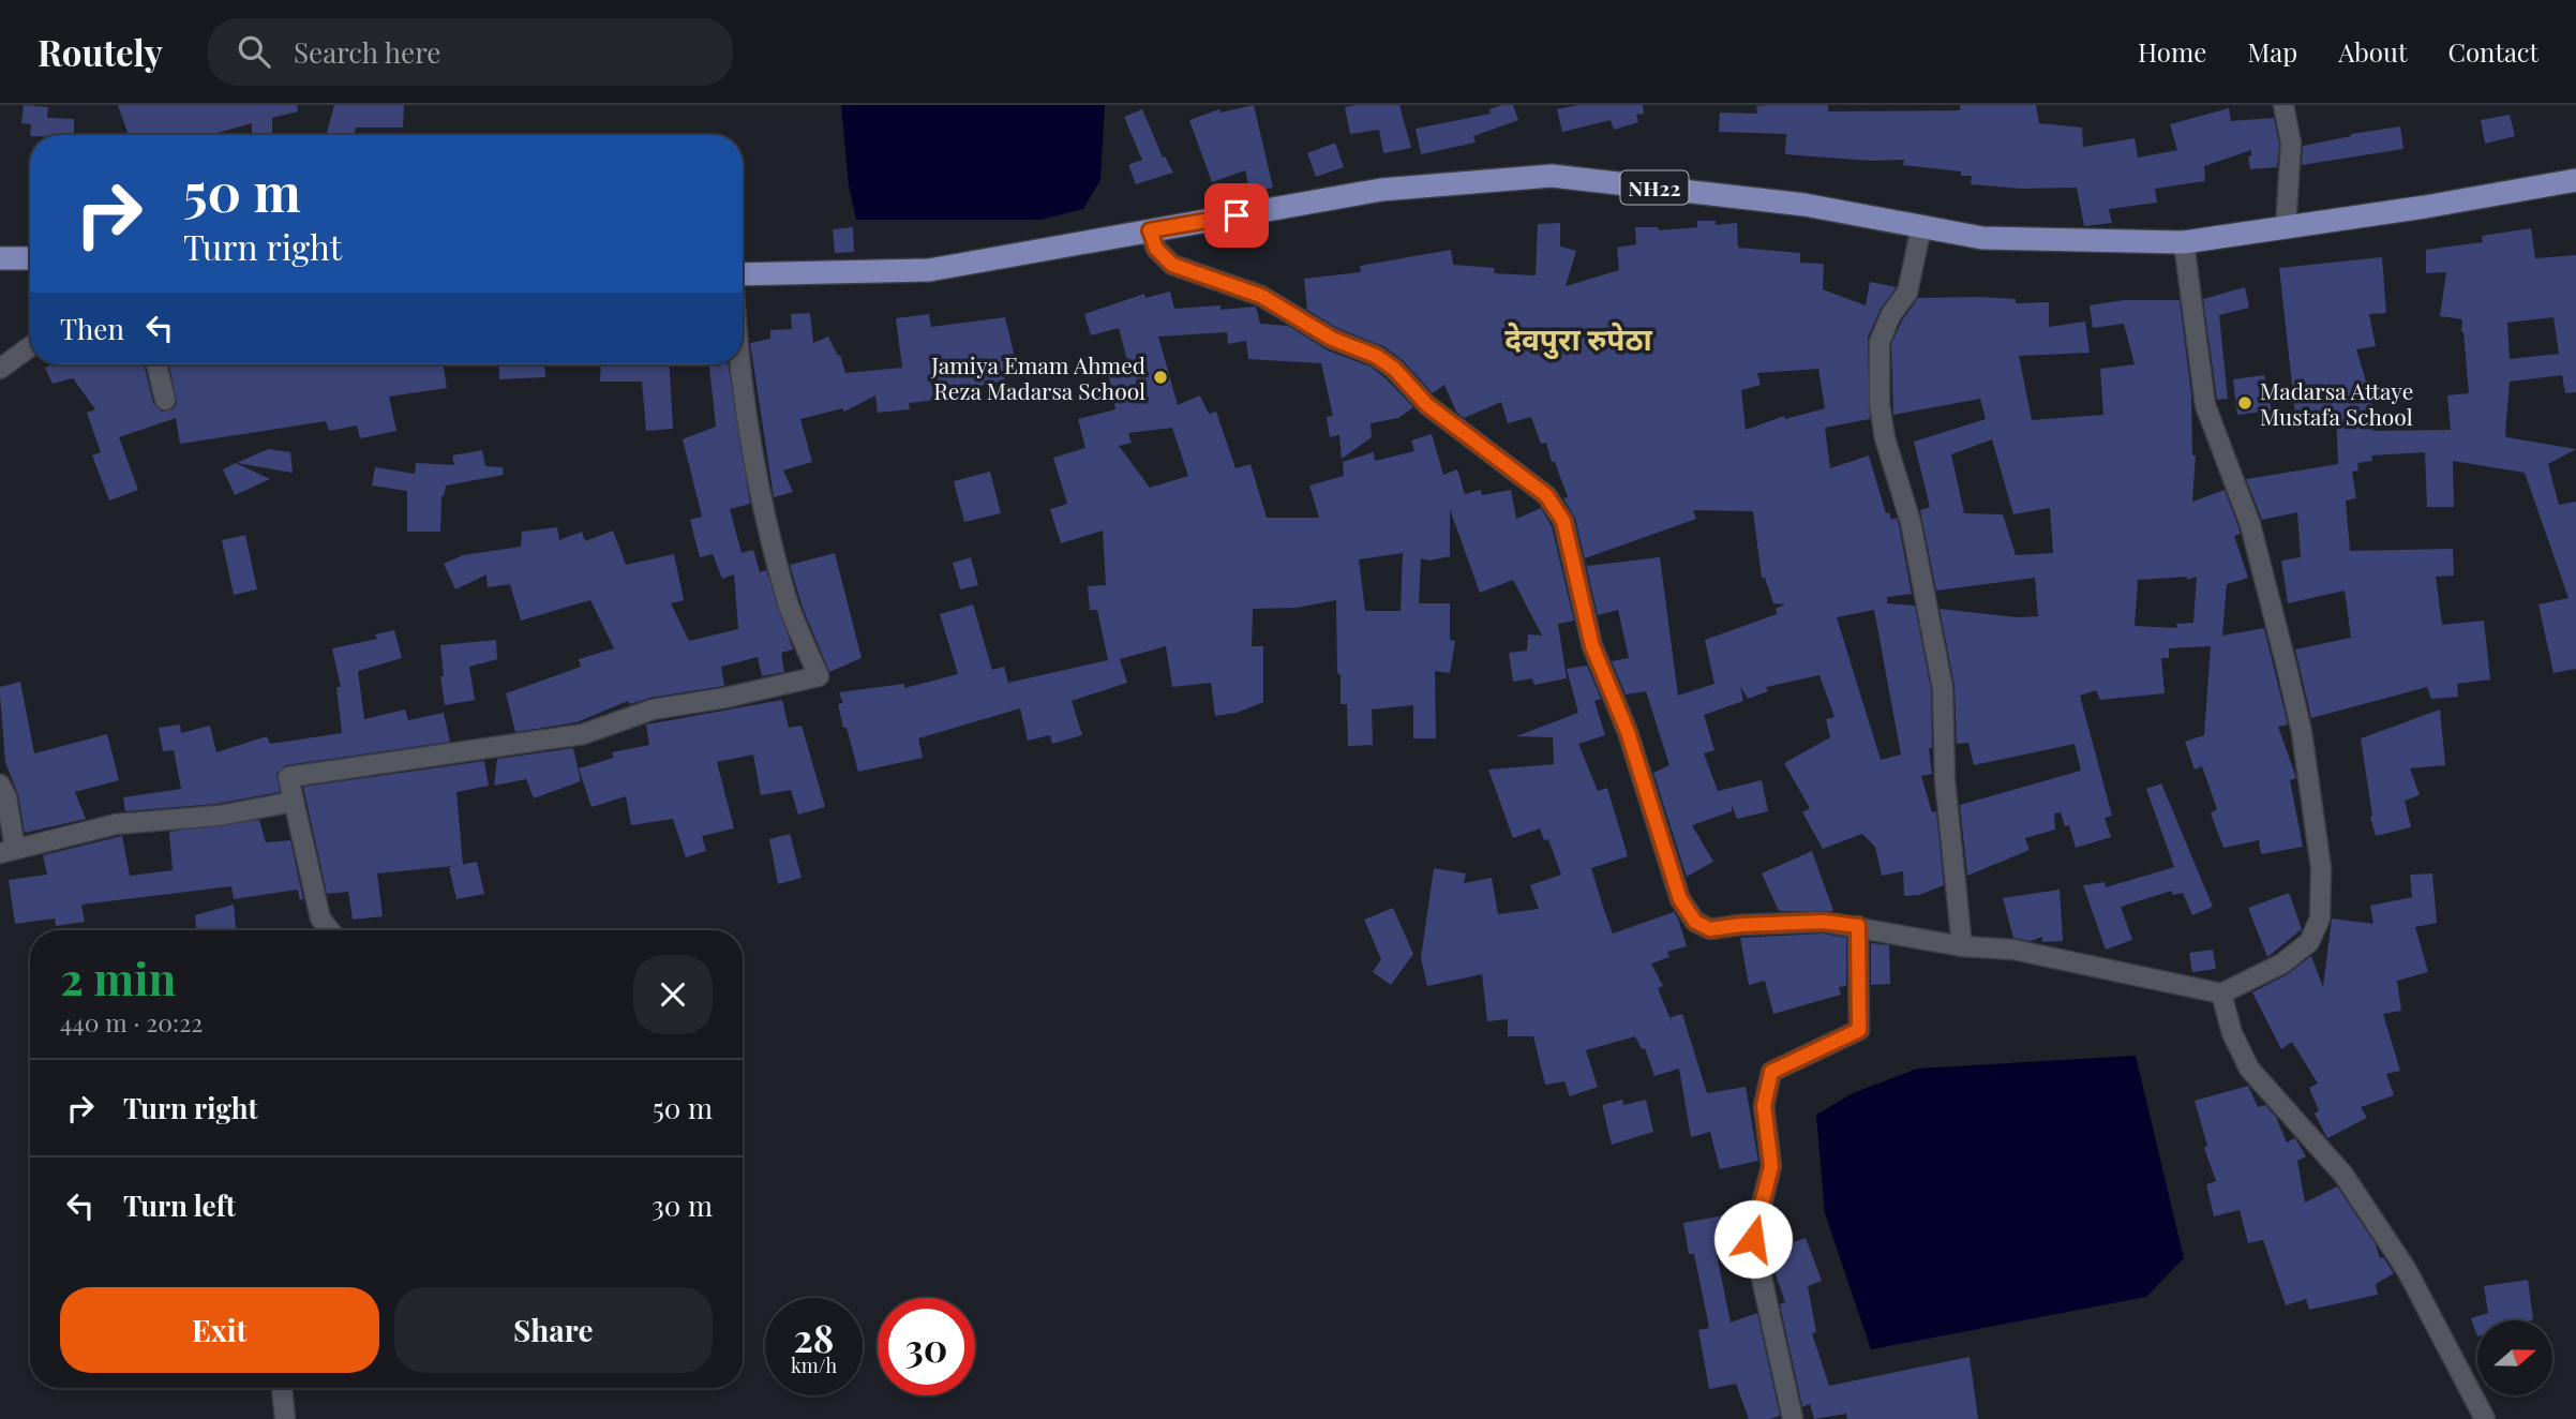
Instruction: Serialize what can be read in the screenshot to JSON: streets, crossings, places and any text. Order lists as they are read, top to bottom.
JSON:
{
  "streets": {
    "main road": ["NH22"]
  },
  "districts": ["देवपुरा रुपेठा"],
  "places": ["Jamiya Emam Ahmed Reza Madarsa School", "Madarsa Attaye Mustafa School"],
  "north": "right",
  "page": {
    "header": "Routely",
    "search": "Search here",
    "nav": [
      "Home",
      "Map",
      "About",
      "Contact"
    ],
    "turn": ["50 m", "Turn right"],
    "then": "Then",
    "heading": ["2 min", "440 m · 20:22"],
    "list": [
      {
        "name": "Turn right",
        "value": "50 m"
      },
      {
        "name": "Turn left",
        "value": "30 m"
      }
    ],
    "buttons": ["Exit", "Share"],
    "speed": "28 km/h",
    "limit": "30"
  }
}
